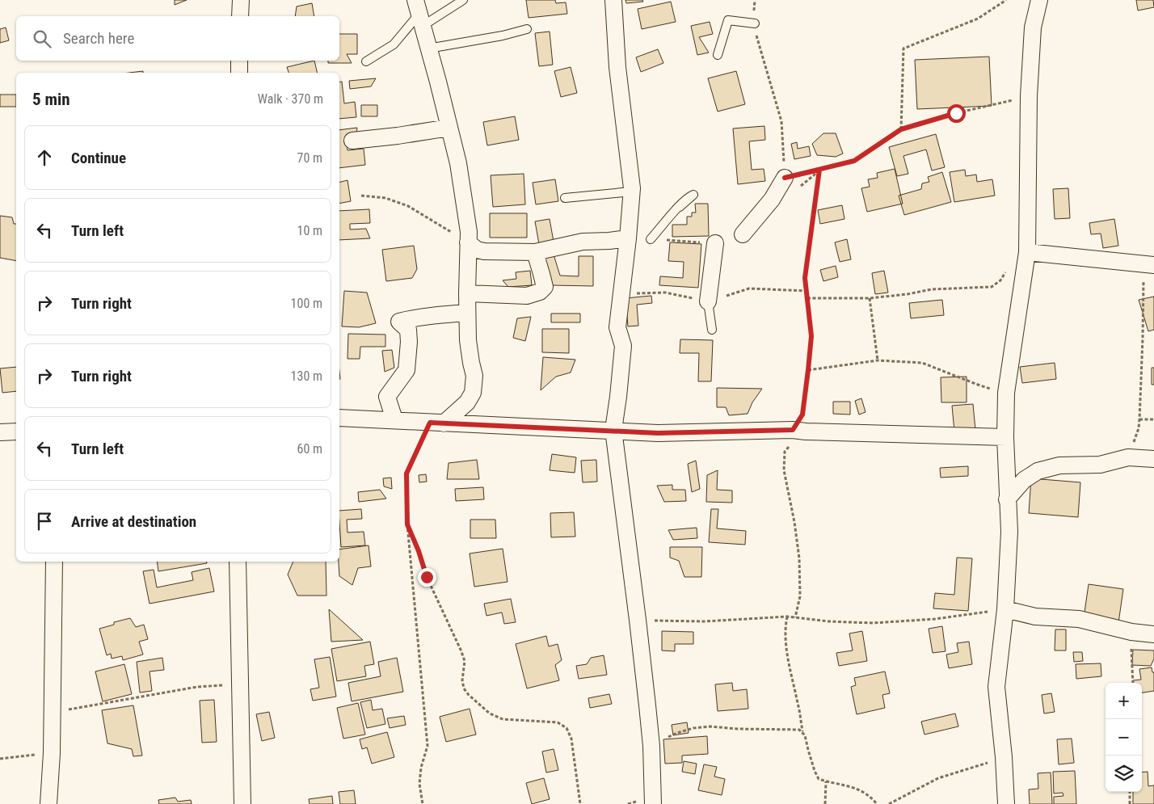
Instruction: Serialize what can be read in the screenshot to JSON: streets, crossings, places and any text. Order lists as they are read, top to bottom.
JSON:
{
  "page": {
    "search": "Search here",
    "heading": ["5 min", "Walk · 370 m"],
    "list": [
      ["Continue", "70 m"],
      ["Turn left", "10 m"],
      ["Turn right", "100 m"],
      ["Turn right", "130 m"],
      ["Turn left", "60 m"],
      "Arrive at destination"
    ],
    "map_buttons": ["+", "−"]
  }
}
